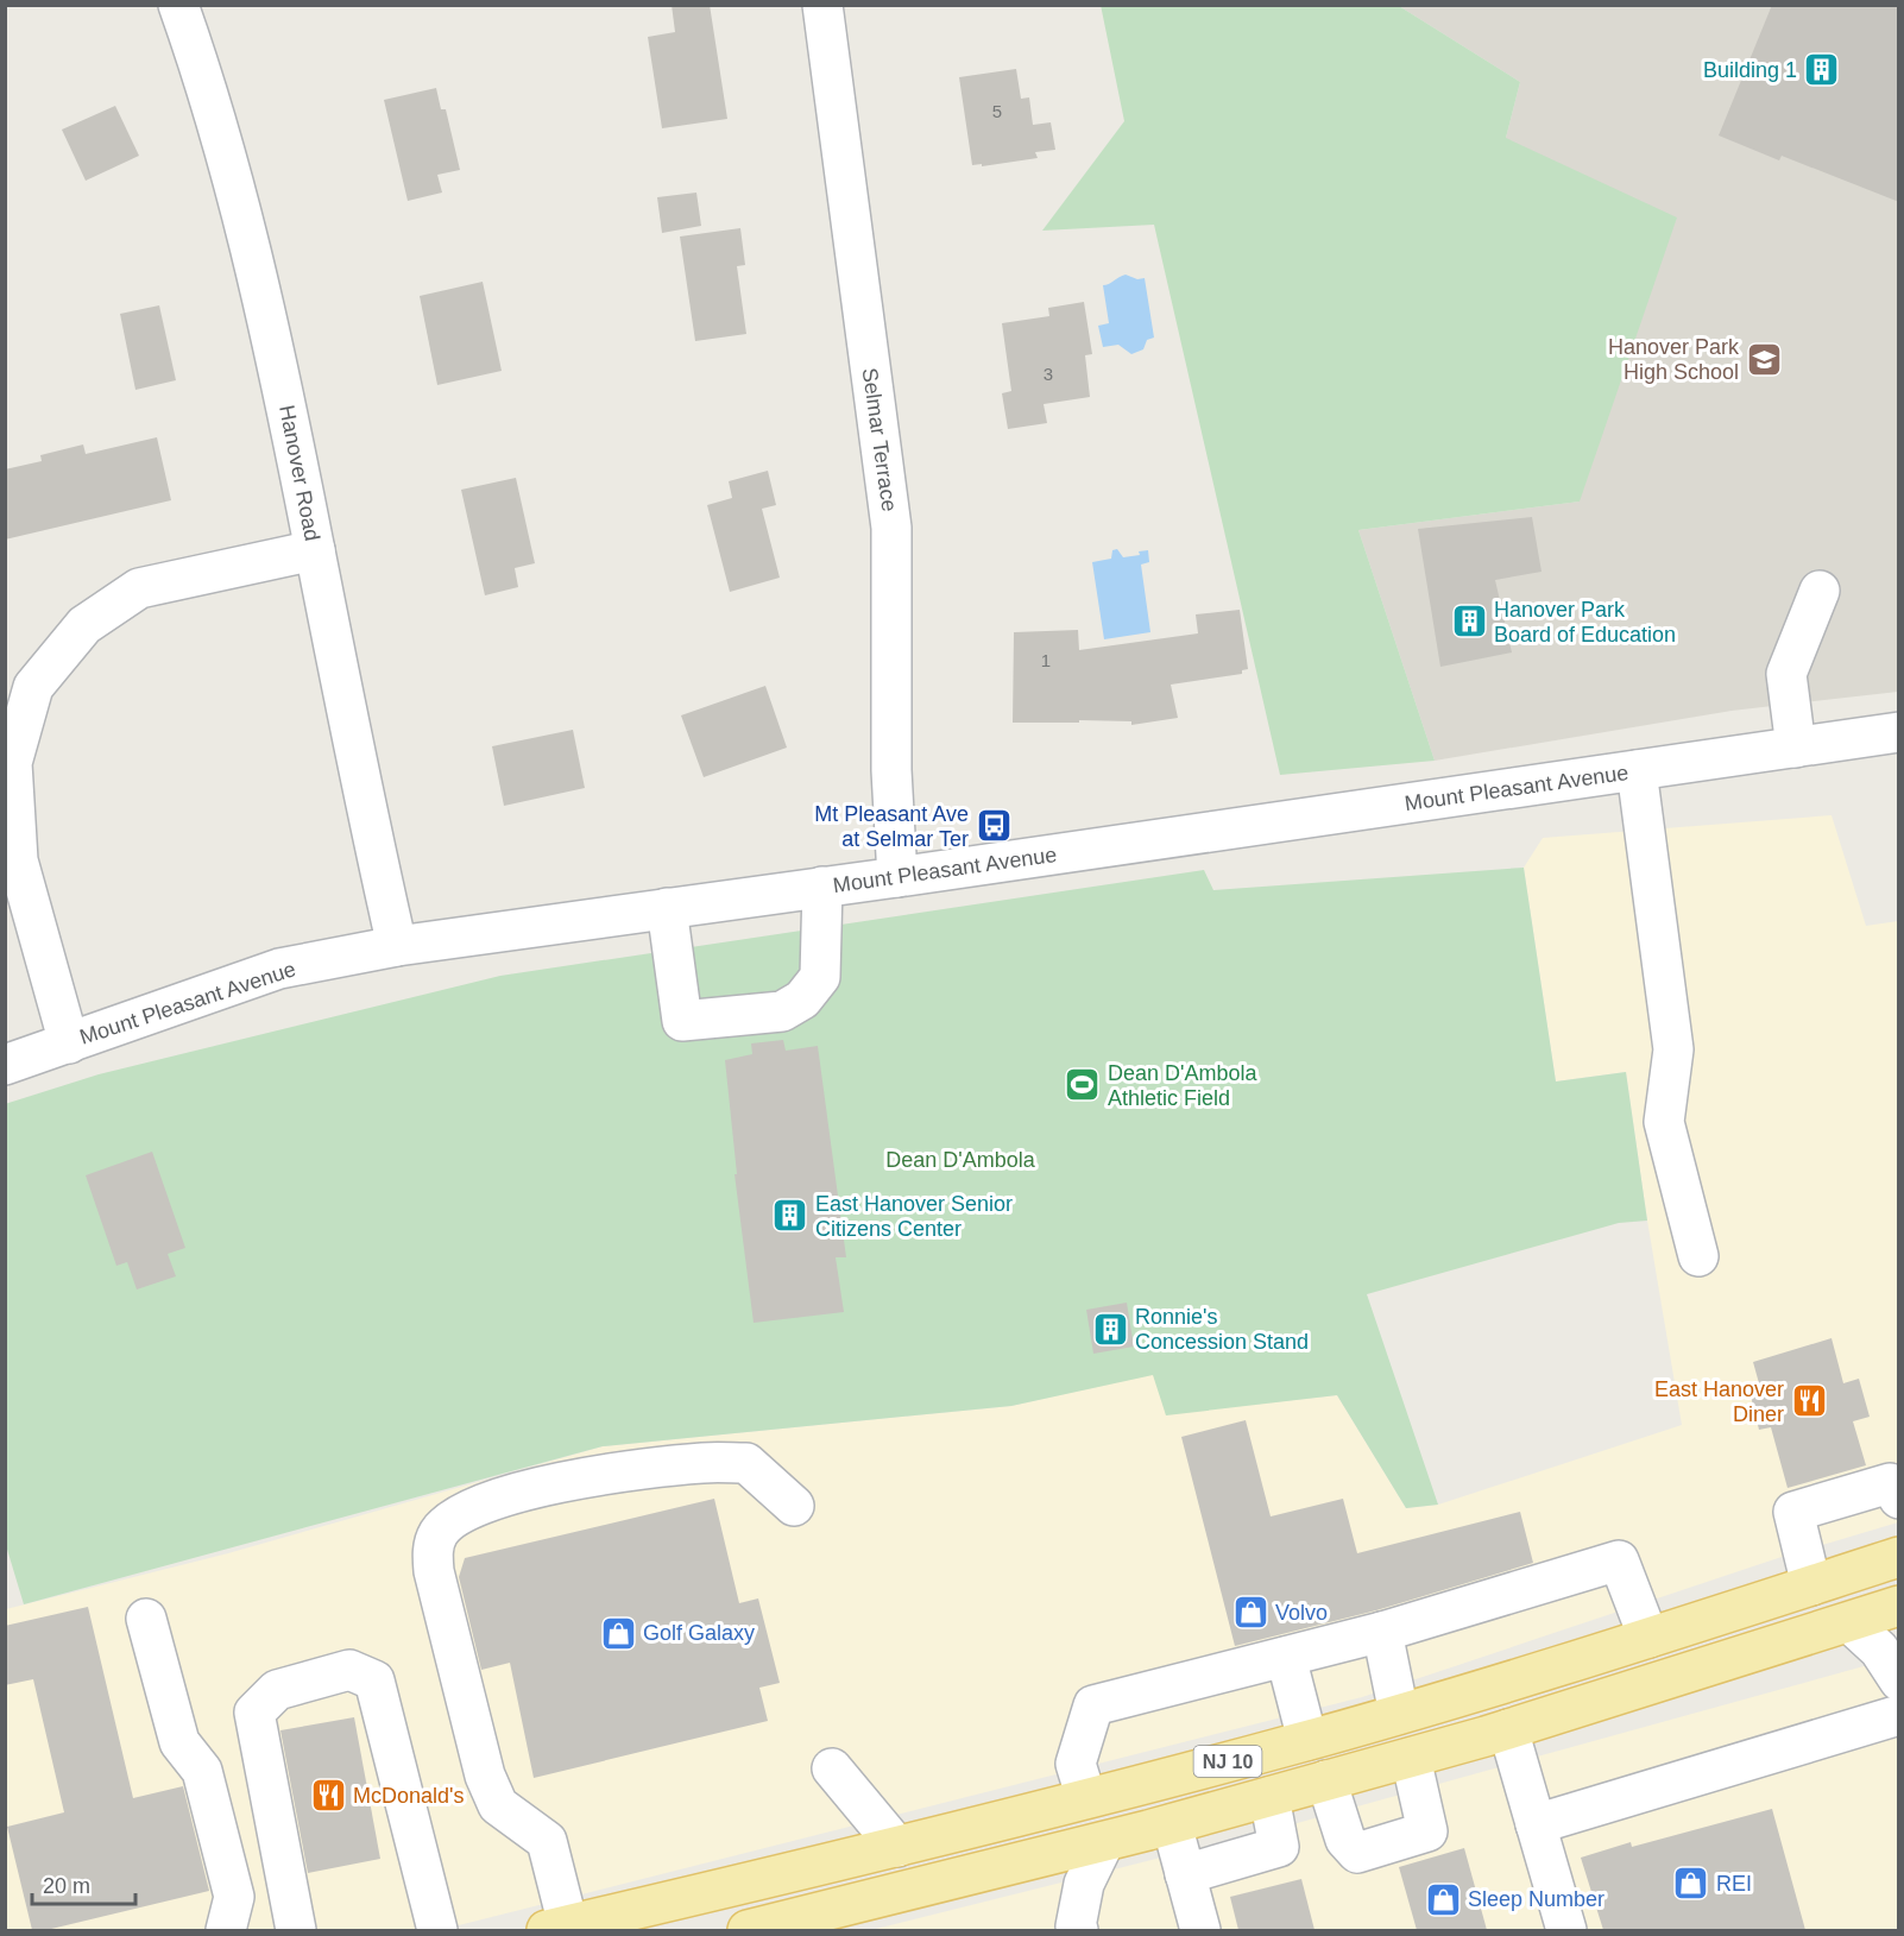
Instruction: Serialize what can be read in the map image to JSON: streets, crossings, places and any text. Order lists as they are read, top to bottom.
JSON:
{
  "streets": {
    "main road": ["NJ 10"],
    "street": ["Selmar Terrace", "Hanover Road", "Mount Pleasant Avenue"]
  },
  "crossings": [
    ["Selmar Terrace", "Mount Pleasant Avenue"],
    ["Hanover Road", "Mount Pleasant Avenue"]
  ],
  "parks": ["Dean D'Ambola"],
  "places": {
    "building": [
      "Building 1",
      "Hanover Park Board of Education",
      "East Hanover Senior Citizens Center",
      "Ronnie's Concession Stand"
    ],
    "school or university": ["Hanover Park High School"],
    "bus stop": ["Mt Pleasant Ave at Selmar Ter"],
    "sports": ["Dean D'Ambola Athletic Field"],
    "restaurant": ["East Hanover Diner", "McDonald's"],
    "shop": [
      "Volvo",
      "Golf Galaxy",
      "REI",
      "Sleep Number"
    ]
  },
  "house_numbers": ["5", "3", "1"],
  "scale_bar": "20 m"
}
